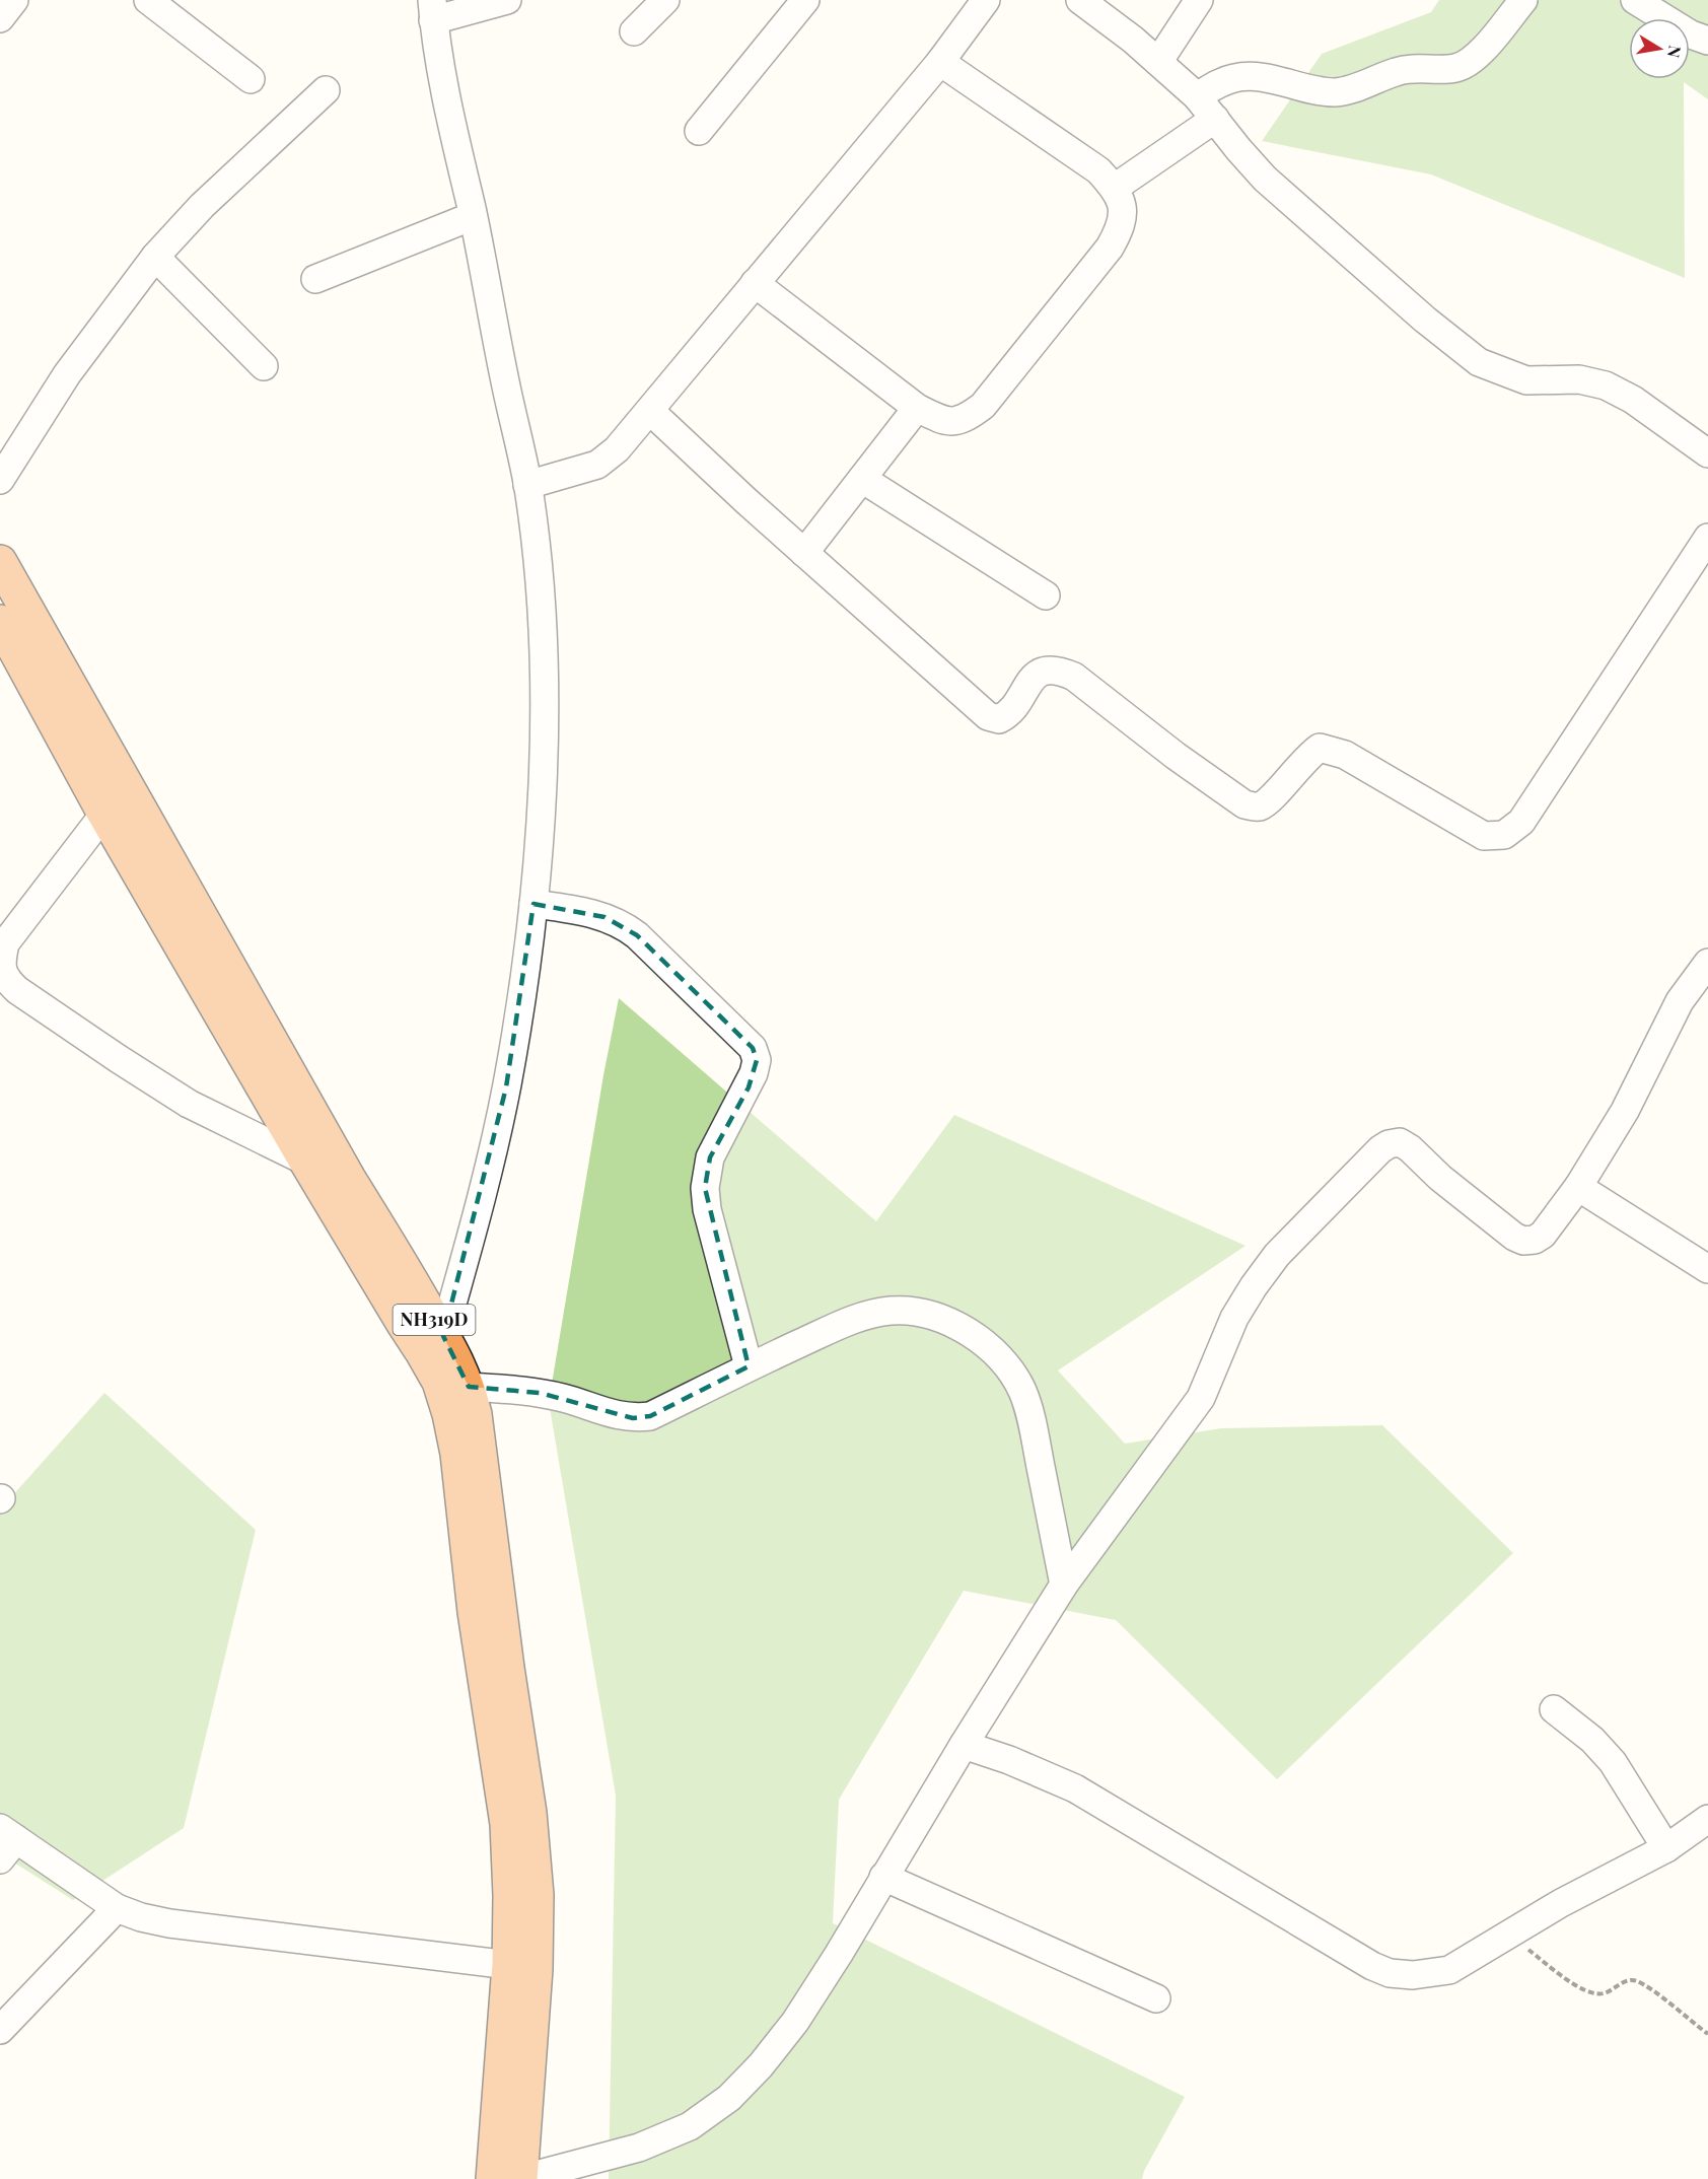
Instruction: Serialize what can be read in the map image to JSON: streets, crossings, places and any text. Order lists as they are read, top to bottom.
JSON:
{
  "streets": {
    "highway": ["NH319D"]
  },
  "north": "right"
}
